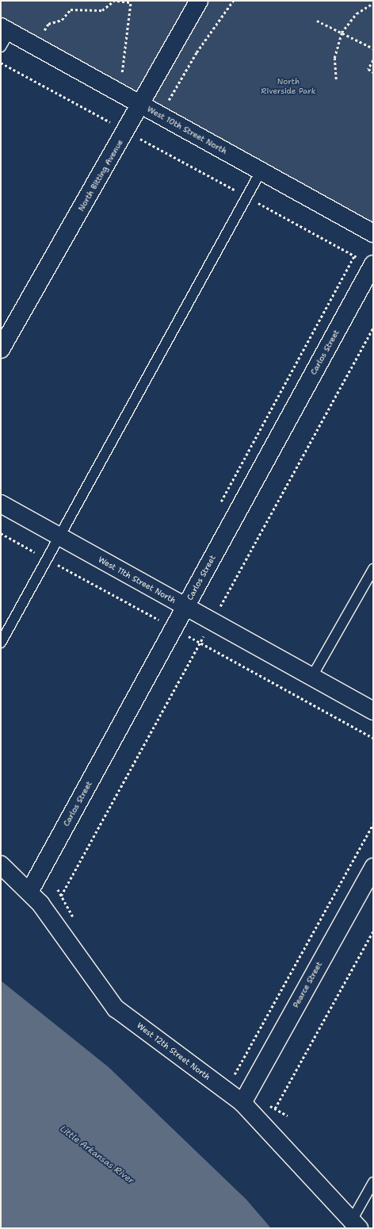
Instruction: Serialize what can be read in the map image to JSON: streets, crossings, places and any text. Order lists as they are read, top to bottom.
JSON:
{
  "streets": {
    "street": [
      "West 10th Street North",
      "North Bitting Avenue",
      "Carlos Street",
      "West 11th Street North",
      "Pearce Street",
      "West 12th Street North"
    ]
  },
  "crossings": [
    ["West 10th Street North", "North Bitting Avenue"],
    ["Carlos Street", "West 11th Street North"],
    ["Carlos Street", "West 12th Street North"],
    ["Pearce Street", "West 12th Street North"]
  ],
  "water": ["Little Arkansas River"],
  "parks": ["North Riverside Park"]
}
